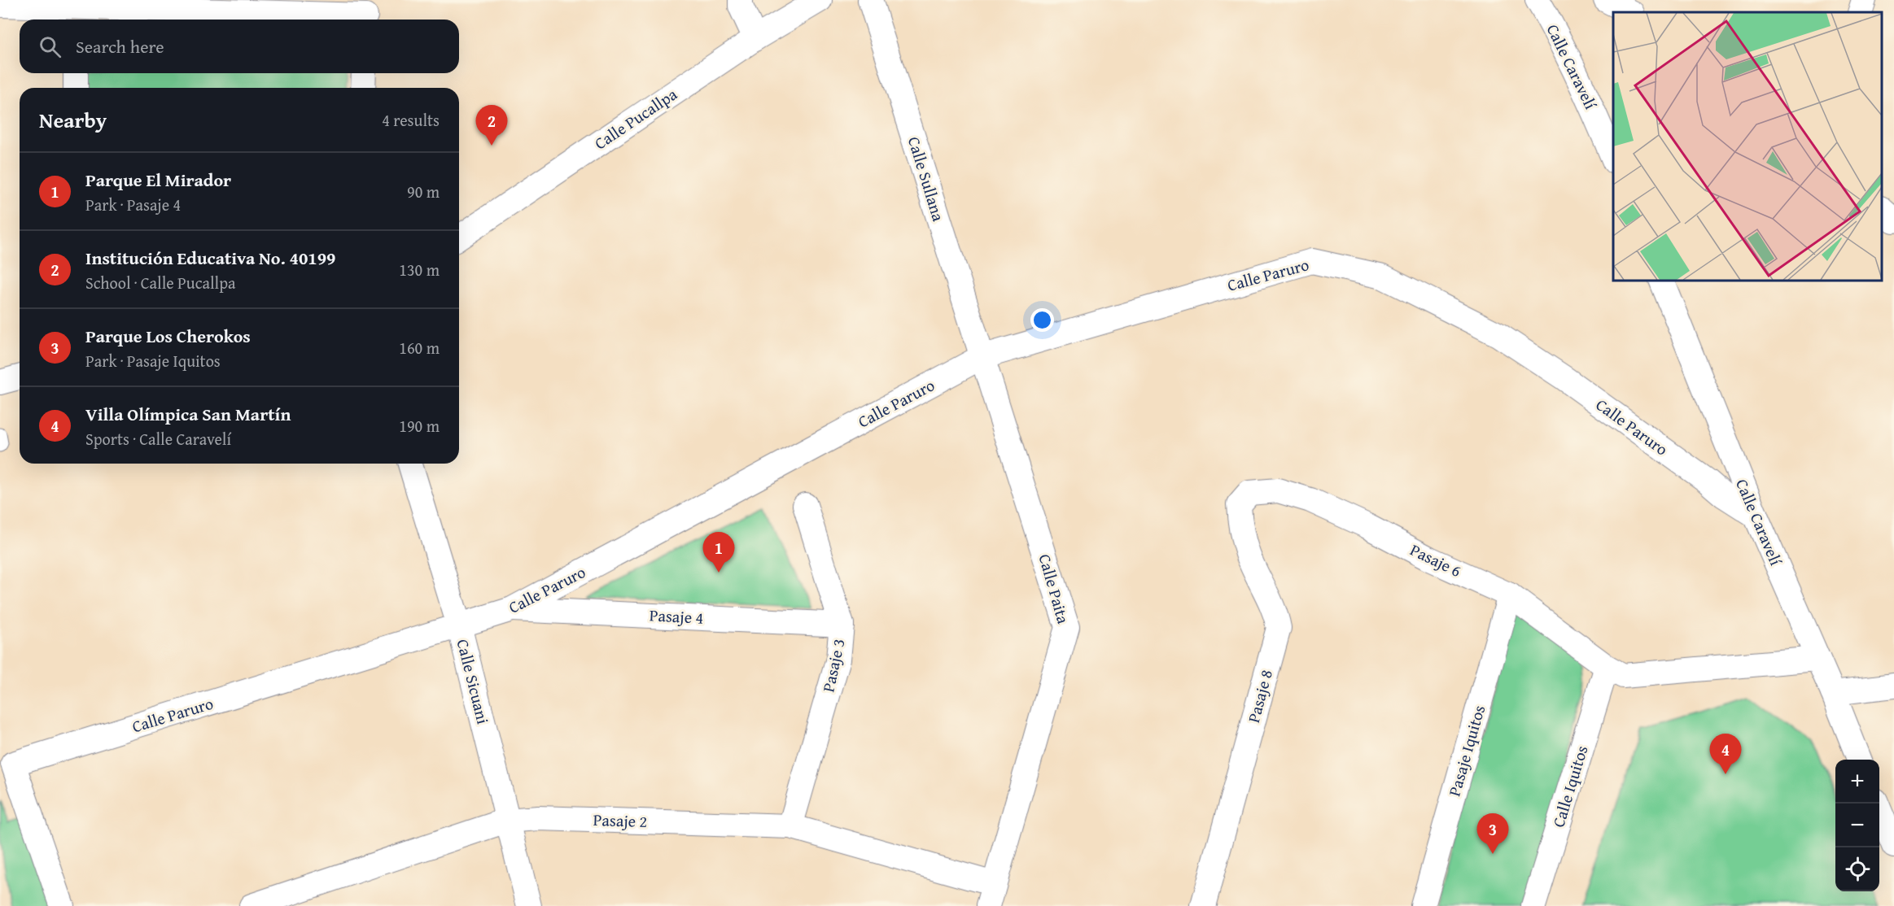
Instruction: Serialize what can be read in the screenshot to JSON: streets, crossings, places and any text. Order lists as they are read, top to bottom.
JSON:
{
  "streets": {
    "street": [
      "Calle Caravelí",
      "Calle Pucallpa",
      "Calle Sullana",
      "Calle Paruro",
      "Pasaje 6",
      "Calle Paita",
      "Pasaje 4",
      "Pasaje 3",
      "Calle Sicuani",
      "Pasaje 8",
      "Pasaje Iquitos",
      "Calle Iquitos",
      "Pasaje 2"
    ]
  },
  "crossings": [
    ["Calle Caravelí", "Calle Paruro"],
    ["Calle Caravelí", "Pasaje 6"],
    ["Calle Sullana", "Calle Paruro"],
    ["Calle Sullana", "Calle Paita"],
    ["Calle Paruro", "Calle Paita"],
    ["Calle Paruro", "Pasaje 4"],
    ["Calle Paruro", "Calle Sicuani"],
    ["Pasaje 6", "Pasaje 8"],
    ["Pasaje 6", "Pasaje Iquitos"],
    ["Pasaje 6", "Calle Iquitos"],
    ["Calle Paita", "Pasaje 2"],
    ["Pasaje 4", "Pasaje 3"],
    ["Pasaje 3", "Pasaje 2"],
    ["Calle Sicuani", "Pasaje 2"]
  ],
  "page": {
    "search": "Search here",
    "heading": ["Nearby", "4 results"],
    "pins": [
      "2",
      "1",
      "4",
      "3"
    ],
    "list": [
      {
        "mark": "1",
        "name": "Parque El Mirador",
        "note": "Park · Pasaje 4",
        "value": "90 m"
      },
      {
        "mark": "2",
        "name": "Institución Educativa No. 40199",
        "note": "School · Calle Pucallpa",
        "value": "130 m"
      },
      {
        "mark": "3",
        "name": "Parque Los Cherokos",
        "note": "Park · Pasaje Iquitos",
        "value": "160 m"
      },
      {
        "mark": "4",
        "name": "Villa Olímpica San Martín",
        "note": "Sports · Calle Caravelí",
        "value": "190 m"
      }
    ],
    "map_buttons": ["+", "−"]
  }
}
